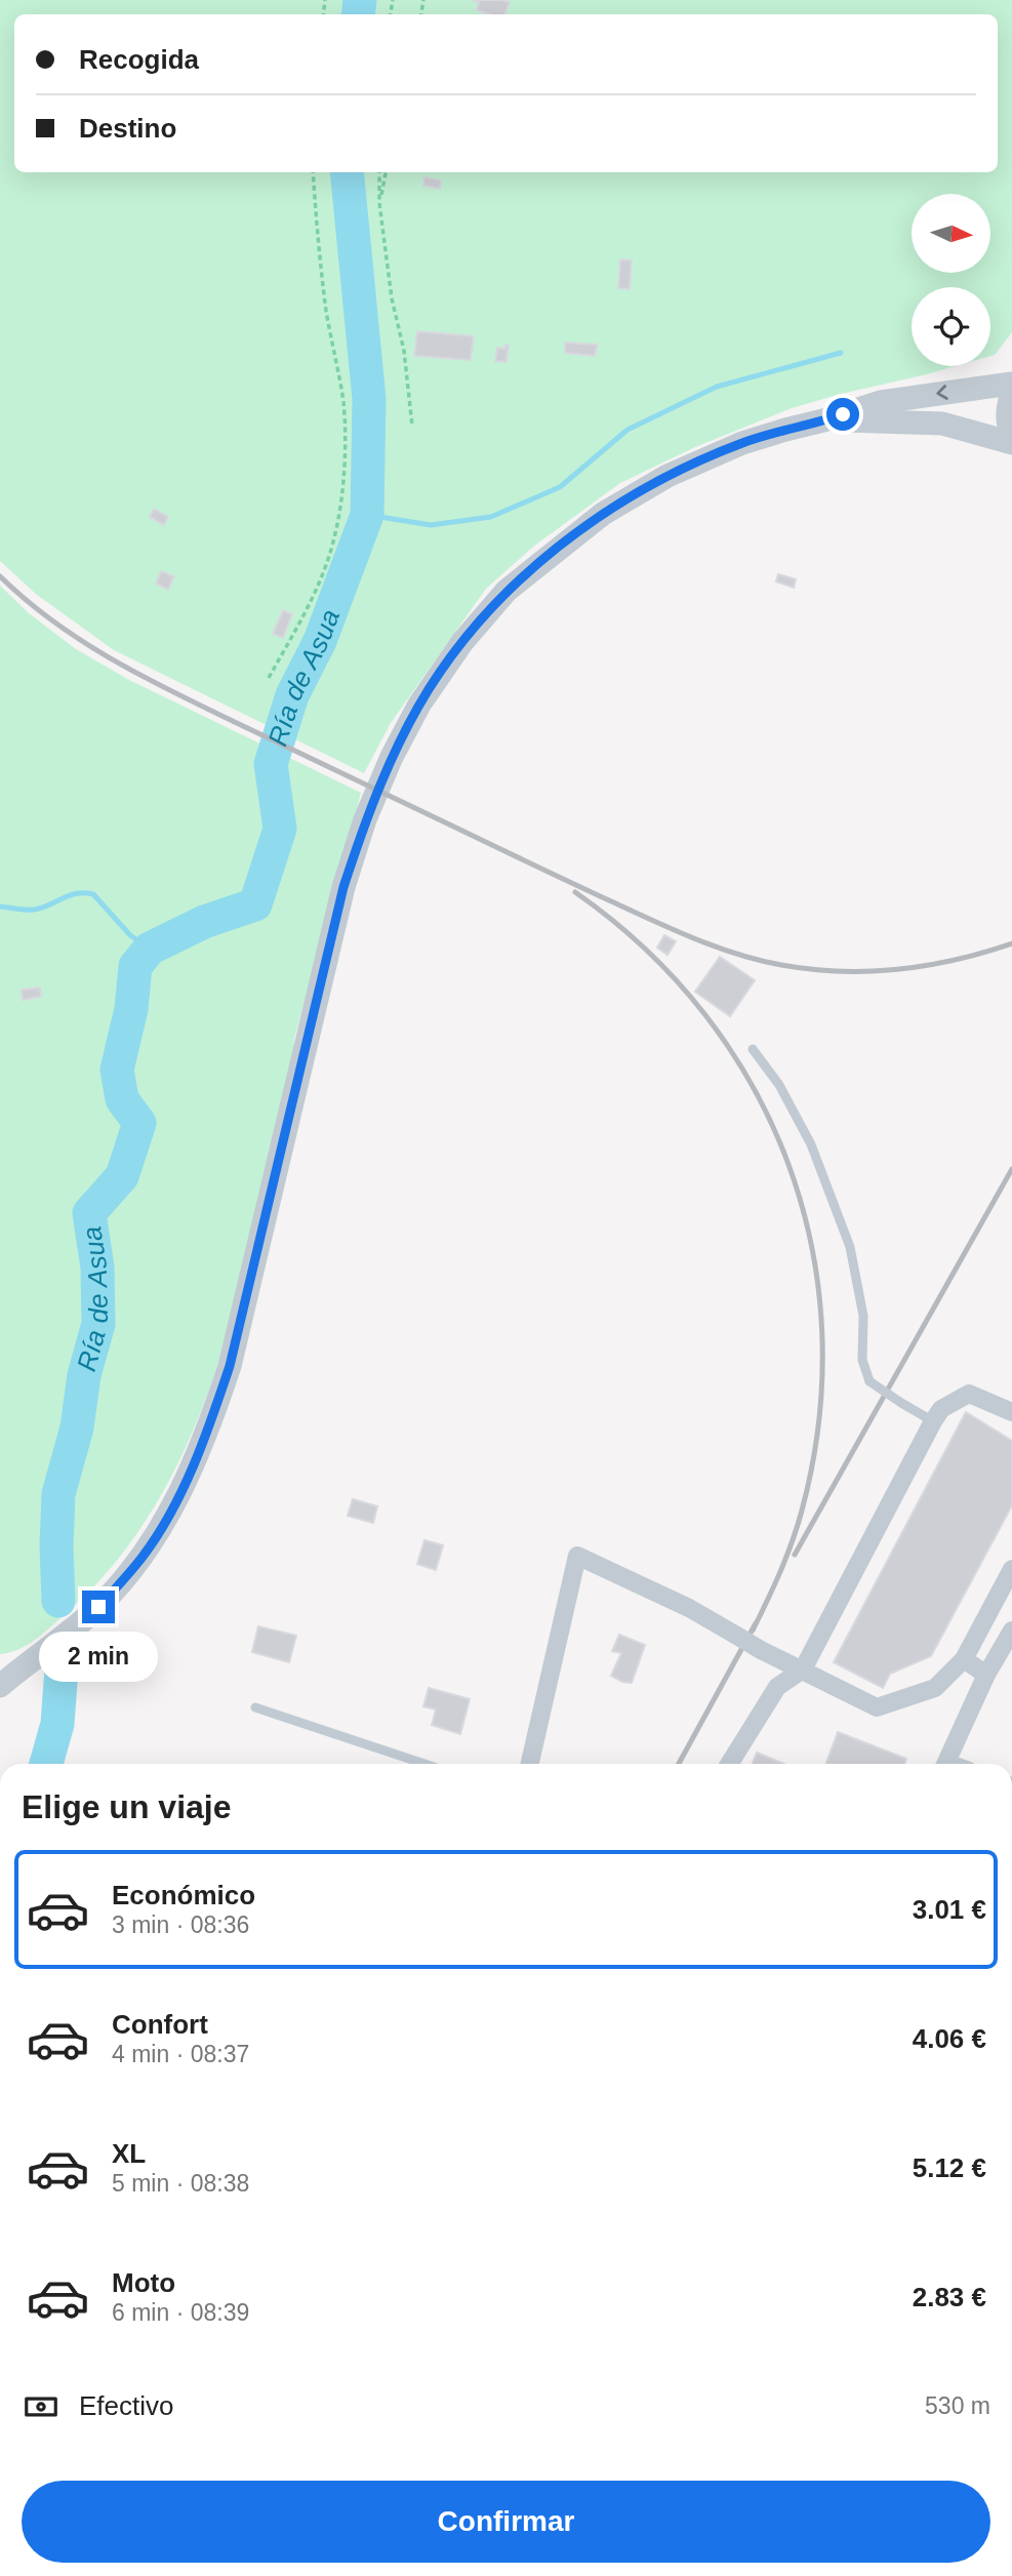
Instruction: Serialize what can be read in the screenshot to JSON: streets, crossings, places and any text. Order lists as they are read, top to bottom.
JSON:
{
  "water": ["Ría de Asua"],
  "north": "right",
  "page": {
    "banner": ["Recogida", "Destino"],
    "bubble": "2 min",
    "heading": "Elige un viaje",
    "list": [
      {
        "name": "Económico",
        "note": "3 min · 08:36",
        "value": "3.01 €"
      },
      {
        "name": "Confort",
        "note": "4 min · 08:37",
        "value": "4.06 €"
      },
      {
        "name": "XL",
        "note": "5 min · 08:38",
        "value": "5.12 €"
      },
      {
        "name": "Moto",
        "note": "6 min · 08:39",
        "value": "2.83 €"
      }
    ],
    "pay": ["Efectivo", "530 m"],
    "buttons": "Confirmar"
  }
}
